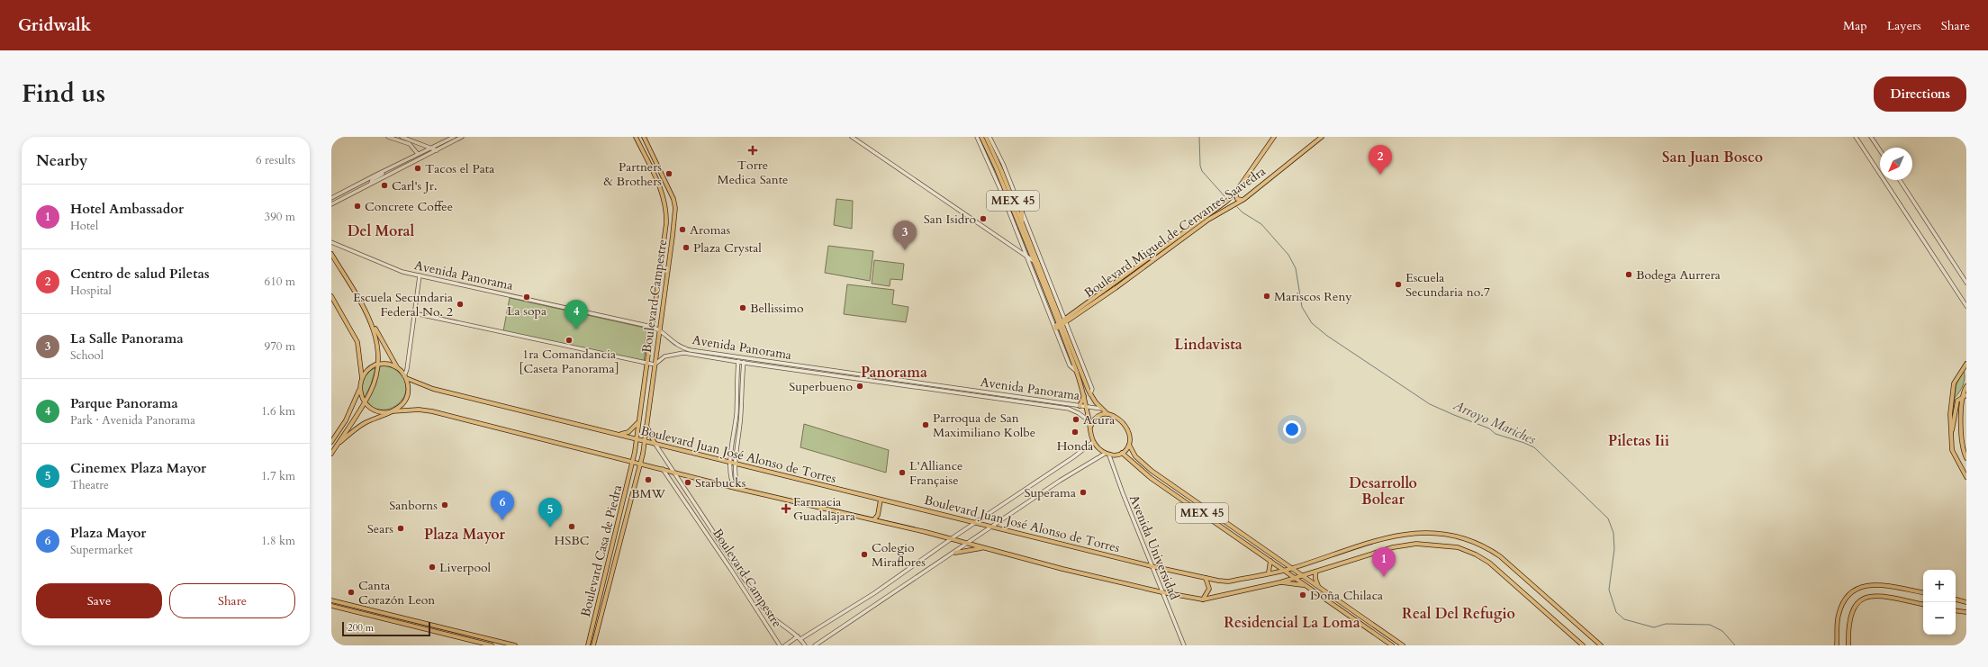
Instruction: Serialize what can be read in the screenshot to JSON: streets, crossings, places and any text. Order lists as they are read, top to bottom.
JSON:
{
  "streets": {
    "main road": [
      "MEX 45",
      "Boulevard Miguel de Cervantes Saavedra",
      "Boulevard Campestre",
      "Boulevard Juan José Alonso de Torres",
      "Boulevard Casa de Piedra"
    ],
    "street": ["Avenida Panorama", "Avenida Universidad"]
  },
  "crossings": [
    ["MEX 45", "Boulevard Miguel de Cervantes Saavedra"],
    ["MEX 45", "Avenida Panorama"],
    ["MEX 45", "Boulevard Juan José Alonso de Torres"],
    ["MEX 45", "Avenida Universidad"],
    ["Avenida Panorama", "Boulevard Campestre"],
    ["Boulevard Campestre", "Boulevard Juan José Alonso de Torres"],
    ["Boulevard Campestre", "Boulevard Casa de Piedra"],
    ["Boulevard Juan José Alonso de Torres", "Avenida Universidad"]
  ],
  "districts": [
    "San Juan Bosco",
    "Del Moral",
    "Lindavista",
    "Panorama",
    "Piletas Iii",
    "Desarrollo Bolear",
    "Plaza Mayor",
    "Real Del Refugio",
    "Residencial La Loma"
  ],
  "water": ["Arroyo Mariches"],
  "places": {
    "health": ["Torre Medica Sante", "Farmacia Guadalajara"],
    "other": [
      "Tacos el Pata",
      "Partners & Brothers",
      "Carl's Jr.",
      "Concrete Coffee",
      "San Isidro",
      "Aromas",
      "Plaza Crystal",
      "Bodega Aurrera",
      "Escuela Secundaria no.7",
      "Mariscos Reny",
      "La sopa",
      "Escuela Secundaria Federal No. 2",
      "Bellissimo",
      "1ra Comandancia [Caseta Panorama]",
      "Superbueno",
      "Acura",
      "Parroqua de San Maximiliano Kolbe",
      "Honda",
      "L'Alliance Française",
      "BMW",
      "Starbucks",
      "Superama",
      "Sanborns",
      "HSBC",
      "Sears",
      "Colegio Miraflores",
      "Liverpool",
      "Canta Corazón Leon",
      "Doña Chilaca"
    ]
  },
  "scale_bar": "200 m",
  "north": "bottom left",
  "page": {
    "header": "Gridwalk",
    "nav": ["Map", "Layers", "Share"],
    "title": "Find us",
    "buttons": [
      "Directions",
      ["Save", "Share"]
    ],
    "heading": ["Nearby", "6 results"],
    "pins": [
      "2",
      "3",
      "4",
      "6",
      "5",
      "1"
    ],
    "list": [
      {
        "mark": "1",
        "name": "Hotel Ambassador",
        "note": "Hotel",
        "value": "390 m"
      },
      {
        "mark": "2",
        "name": "Centro de salud Piletas",
        "note": "Hospital",
        "value": "610 m"
      },
      {
        "mark": "3",
        "name": "La Salle Panorama",
        "note": "School",
        "value": "970 m"
      },
      {
        "mark": "4",
        "name": "Parque Panorama",
        "note": "Park · Avenida Panorama",
        "value": "1.6 km"
      },
      {
        "mark": "5",
        "name": "Cinemex Plaza Mayor",
        "note": "Theatre",
        "value": "1.7 km"
      },
      {
        "mark": "6",
        "name": "Plaza Mayor",
        "note": "Supermarket",
        "value": "1.8 km"
      }
    ],
    "map_buttons": ["+", "−"],
    "scale": "200 m"
  }
}
